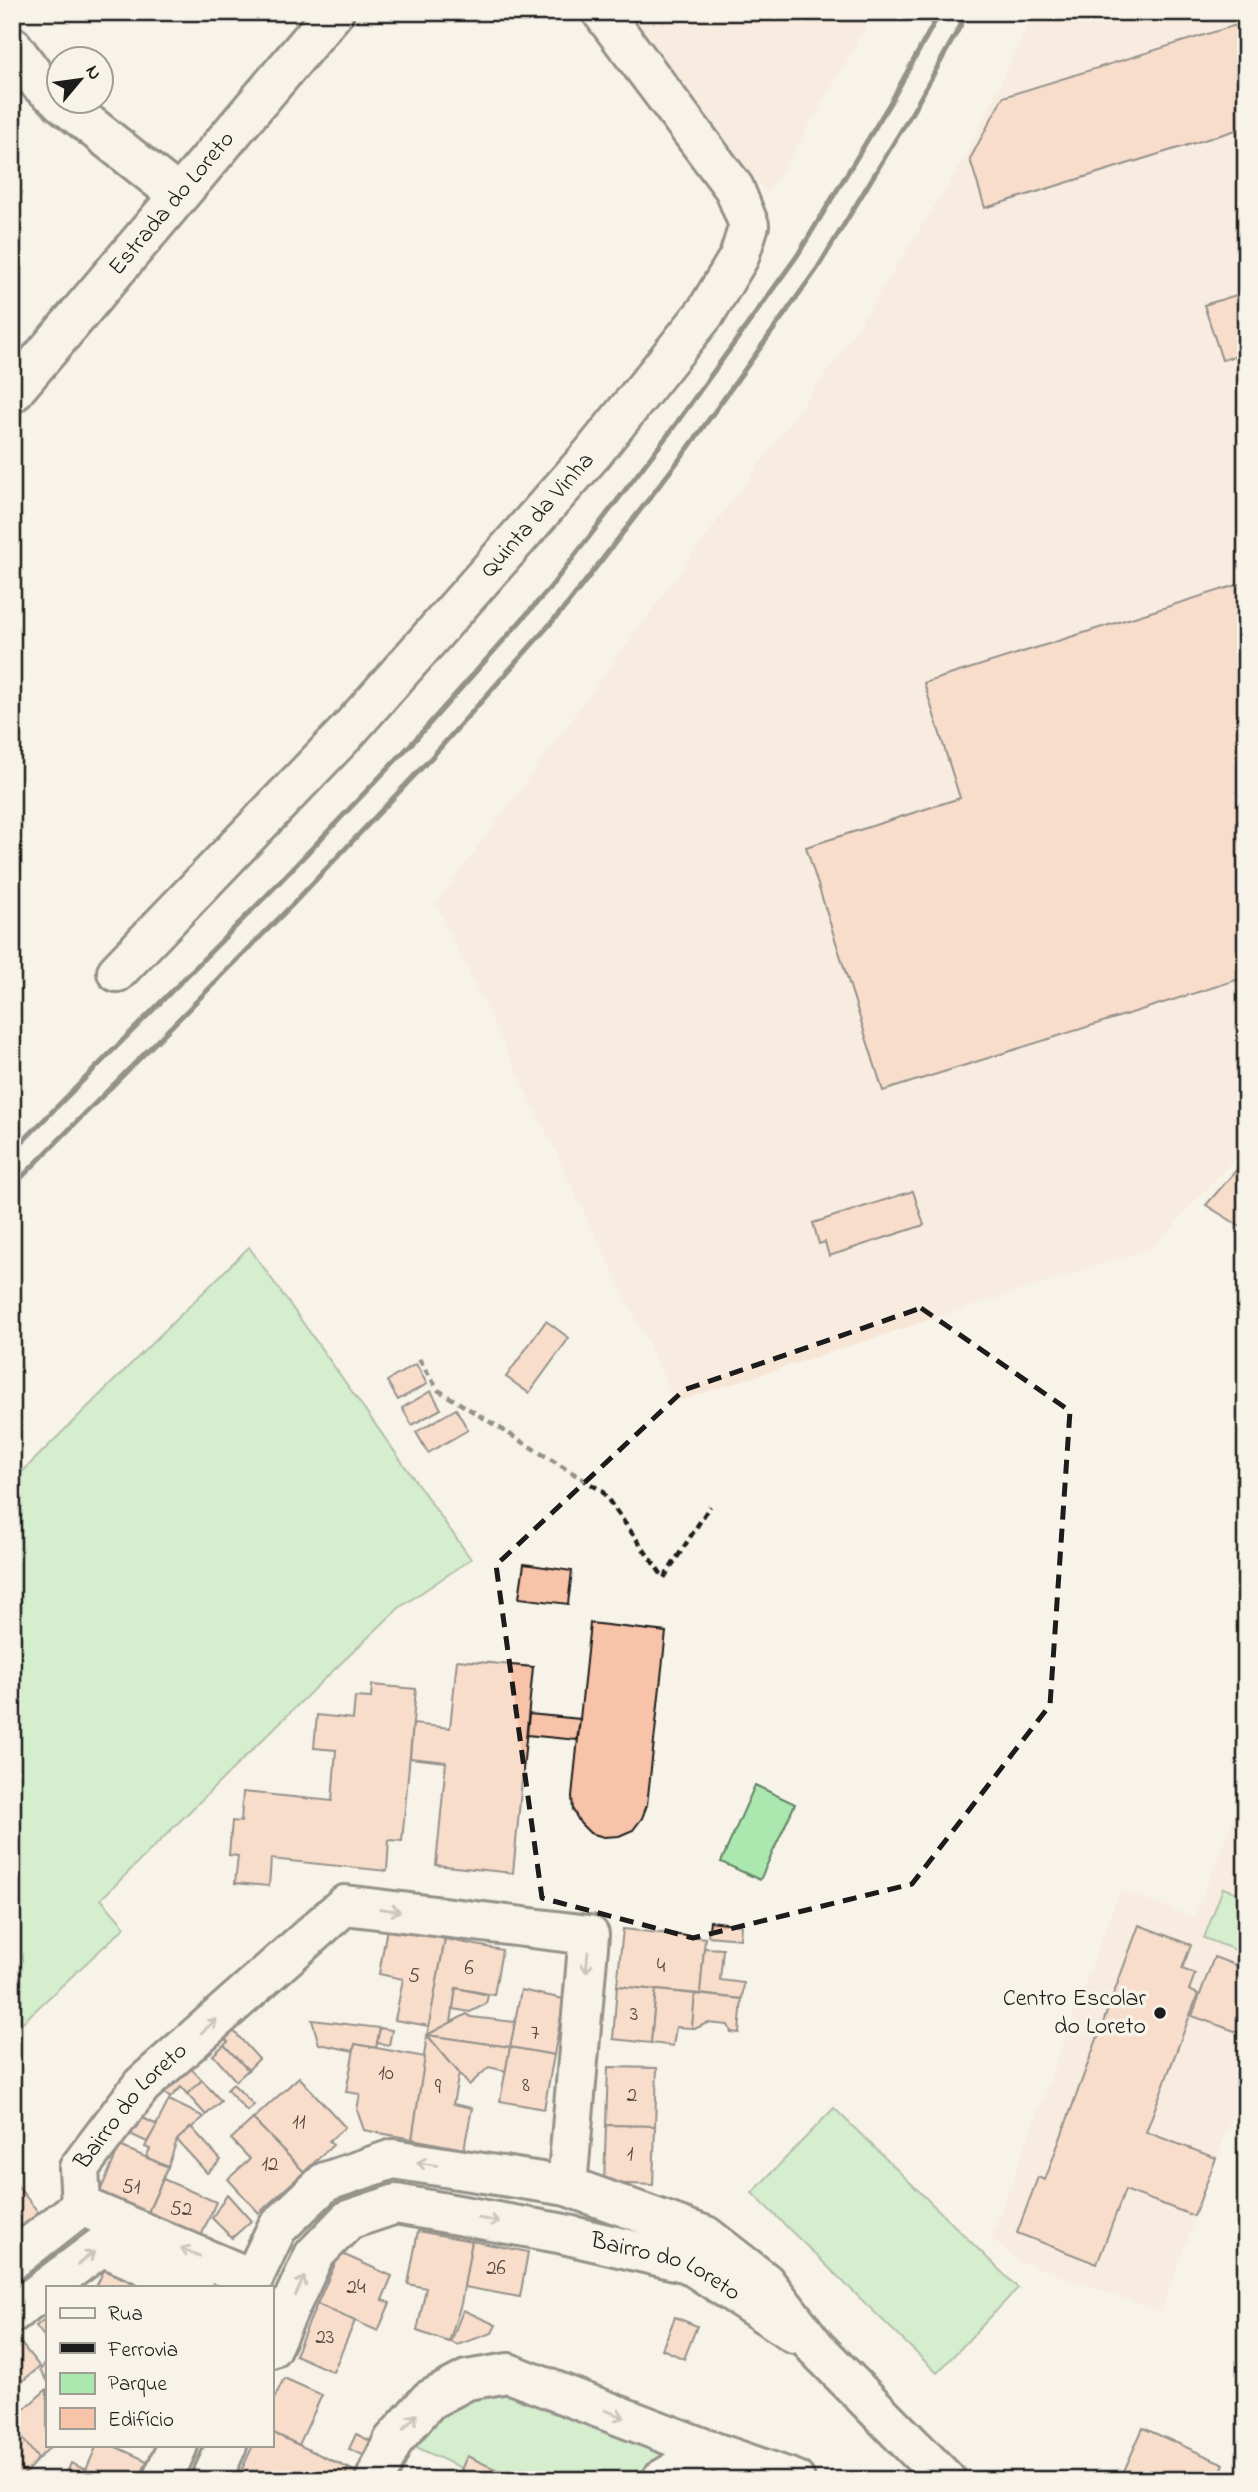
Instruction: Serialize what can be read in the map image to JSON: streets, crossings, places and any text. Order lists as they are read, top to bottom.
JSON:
{
  "streets": {
    "street": ["Estrada do Loreto", "Quinta da Vinha", "Bairro do Loreto"]
  },
  "places": ["Centro Escolar do Loreto"],
  "house_numbers": [
    "4",
    "6",
    "5",
    "3",
    "7",
    "10",
    "8",
    "9",
    "2",
    "11",
    "1",
    "12",
    "51",
    "52",
    "26",
    "24",
    "23"
  ],
  "legend": [
    "Rua",
    "Ferrovia",
    "Parque",
    "Edifício"
  ],
  "north": "top right"
}
